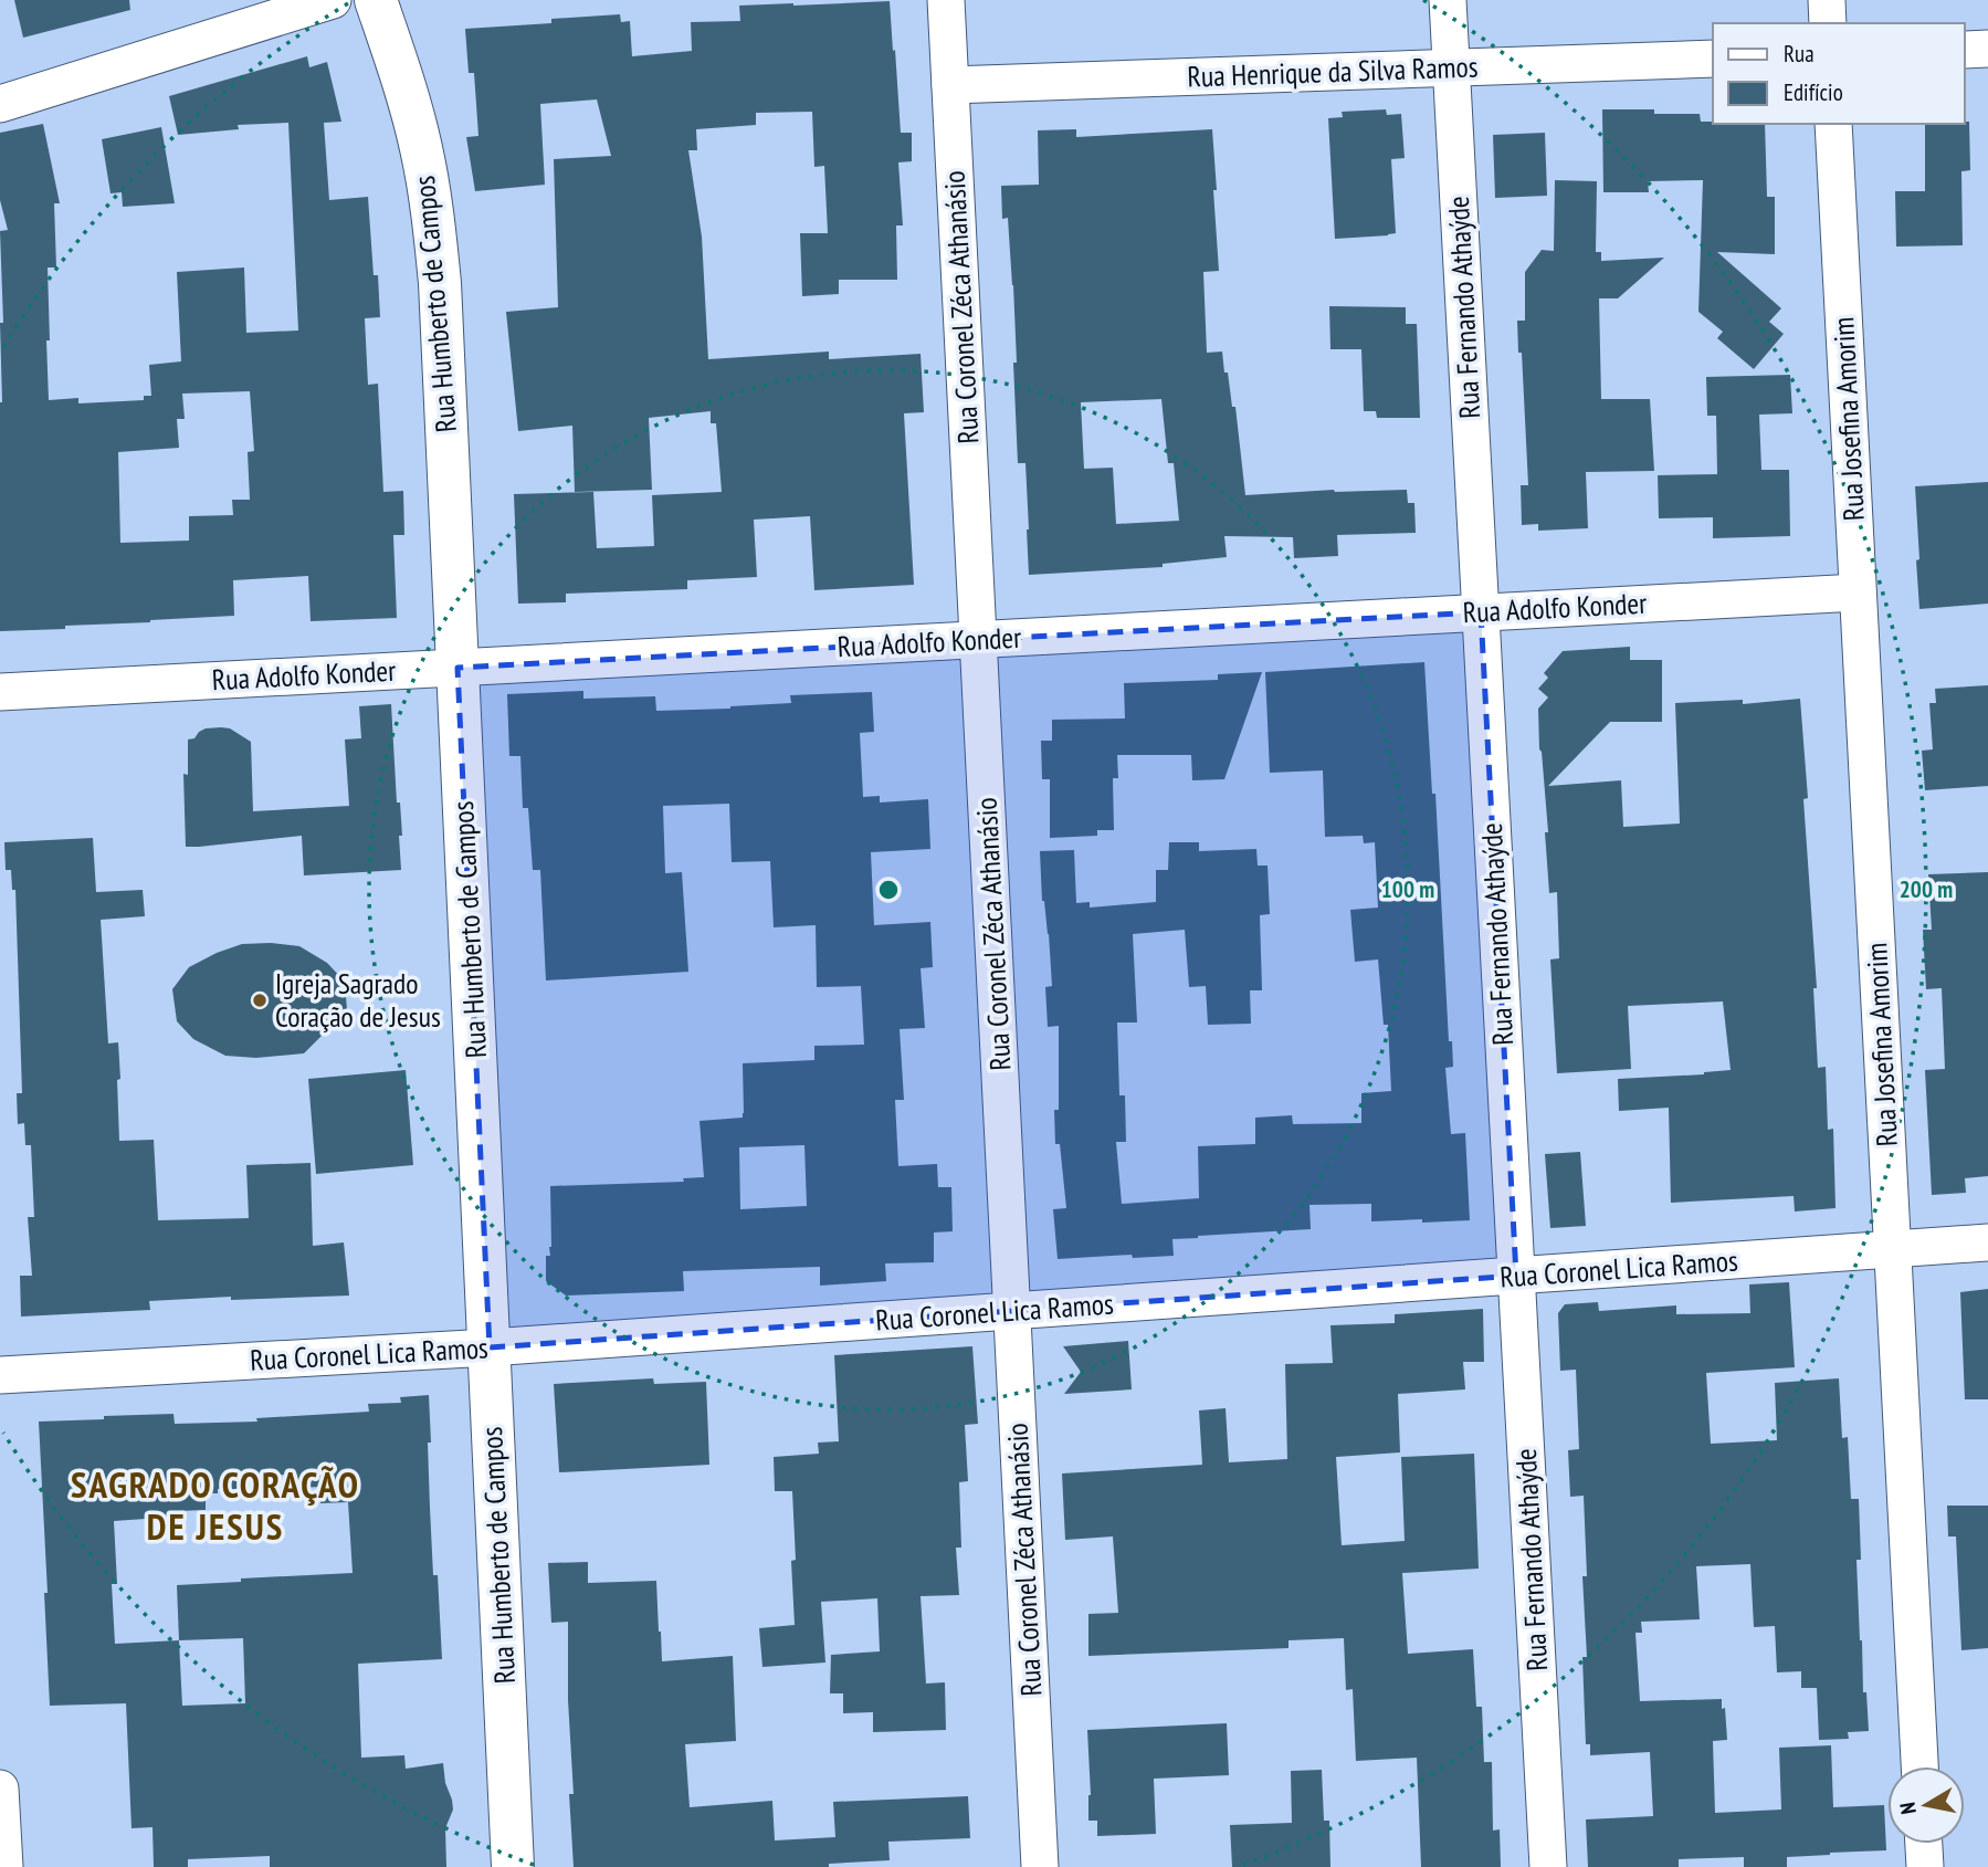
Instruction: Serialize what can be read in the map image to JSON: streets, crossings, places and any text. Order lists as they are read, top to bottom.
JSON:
{
  "streets": {
    "main road": ["Rua Humberto de Campos"],
    "street": [
      "Rua Henrique da Silva Ramos",
      "Rua Coronel Zéca Athanásio",
      "Rua Fernando Athaýde",
      "Rua Josefina Amorim",
      "Rua Adolfo Konder",
      "Rua Coronel Lica Ramos"
    ]
  },
  "crossings": [
    ["Rua Henrique da Silva Ramos", "Rua Coronel Zéca Athanásio"],
    ["Rua Henrique da Silva Ramos", "Rua Fernando Athaýde"],
    ["Rua Humberto de Campos", "Rua Adolfo Konder"],
    ["Rua Humberto de Campos", "Rua Coronel Lica Ramos"],
    ["Rua Coronel Zéca Athanásio", "Rua Adolfo Konder"],
    ["Rua Coronel Zéca Athanásio", "Rua Coronel Lica Ramos"],
    ["Rua Fernando Athaýde", "Rua Adolfo Konder"],
    ["Rua Fernando Athaýde", "Rua Coronel Lica Ramos"],
    ["Rua Josefina Amorim", "Rua Adolfo Konder"],
    ["Rua Josefina Amorim", "Rua Coronel Lica Ramos"]
  ],
  "districts": ["SAGRADO CORAÇÃO DE JESUS"],
  "places": ["Igreja Sagrado Coração de Jesus"],
  "legend": ["Rua", "Edifício"],
  "north": "left",
  "rings": ["100 m", "200 m"]
}
